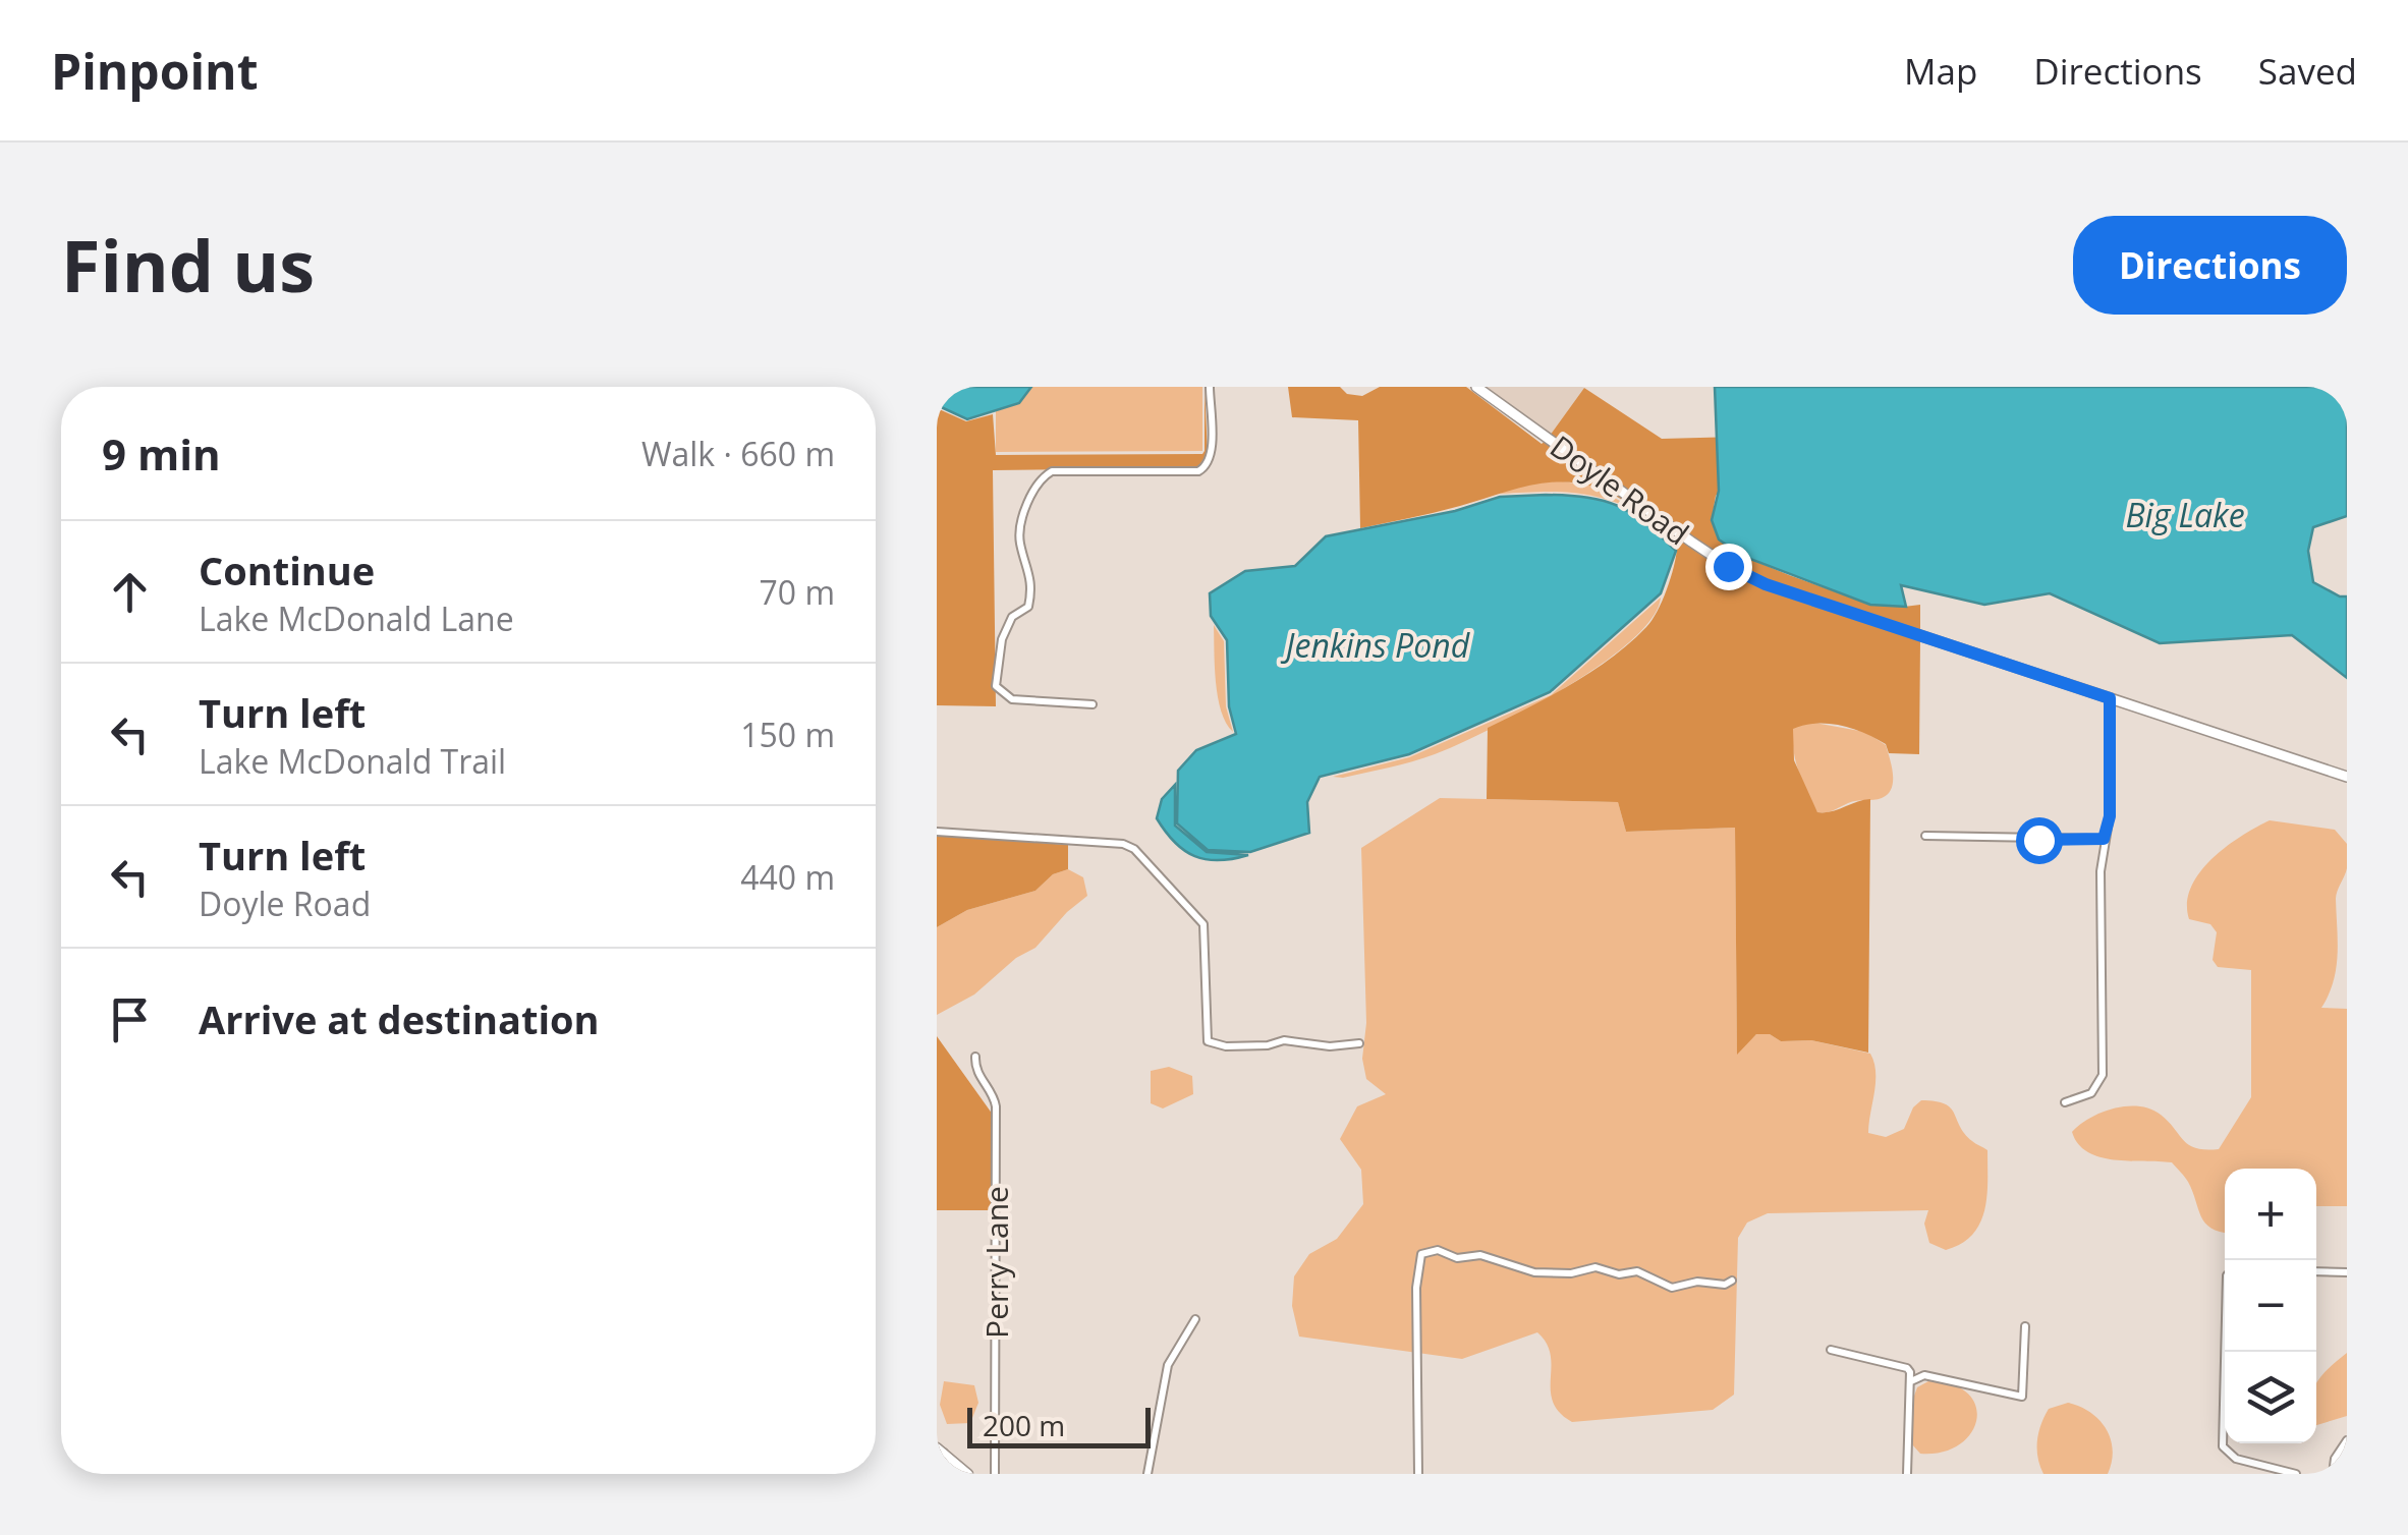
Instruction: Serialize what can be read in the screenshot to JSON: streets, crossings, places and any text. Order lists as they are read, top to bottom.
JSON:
{
  "streets": {
    "main road": ["Doyle Road"],
    "street": ["Perry Lane"]
  },
  "water": ["Big Lake", "Jenkins Pond"],
  "scale_bar": "200 m",
  "page": {
    "header": "Pinpoint",
    "nav": ["Map", "Directions", "Saved"],
    "title": "Find us",
    "buttons": "Directions",
    "heading": ["9 min", "Walk · 660 m"],
    "list": [
      ["Continue", "Lake McDonald Lane", "70 m"],
      ["Turn left", "Lake McDonald Trail", "150 m"],
      ["Turn left", "Doyle Road", "440 m"],
      "Arrive at destination"
    ],
    "map_buttons": ["+", "−"],
    "scale": "200 m"
  }
}
